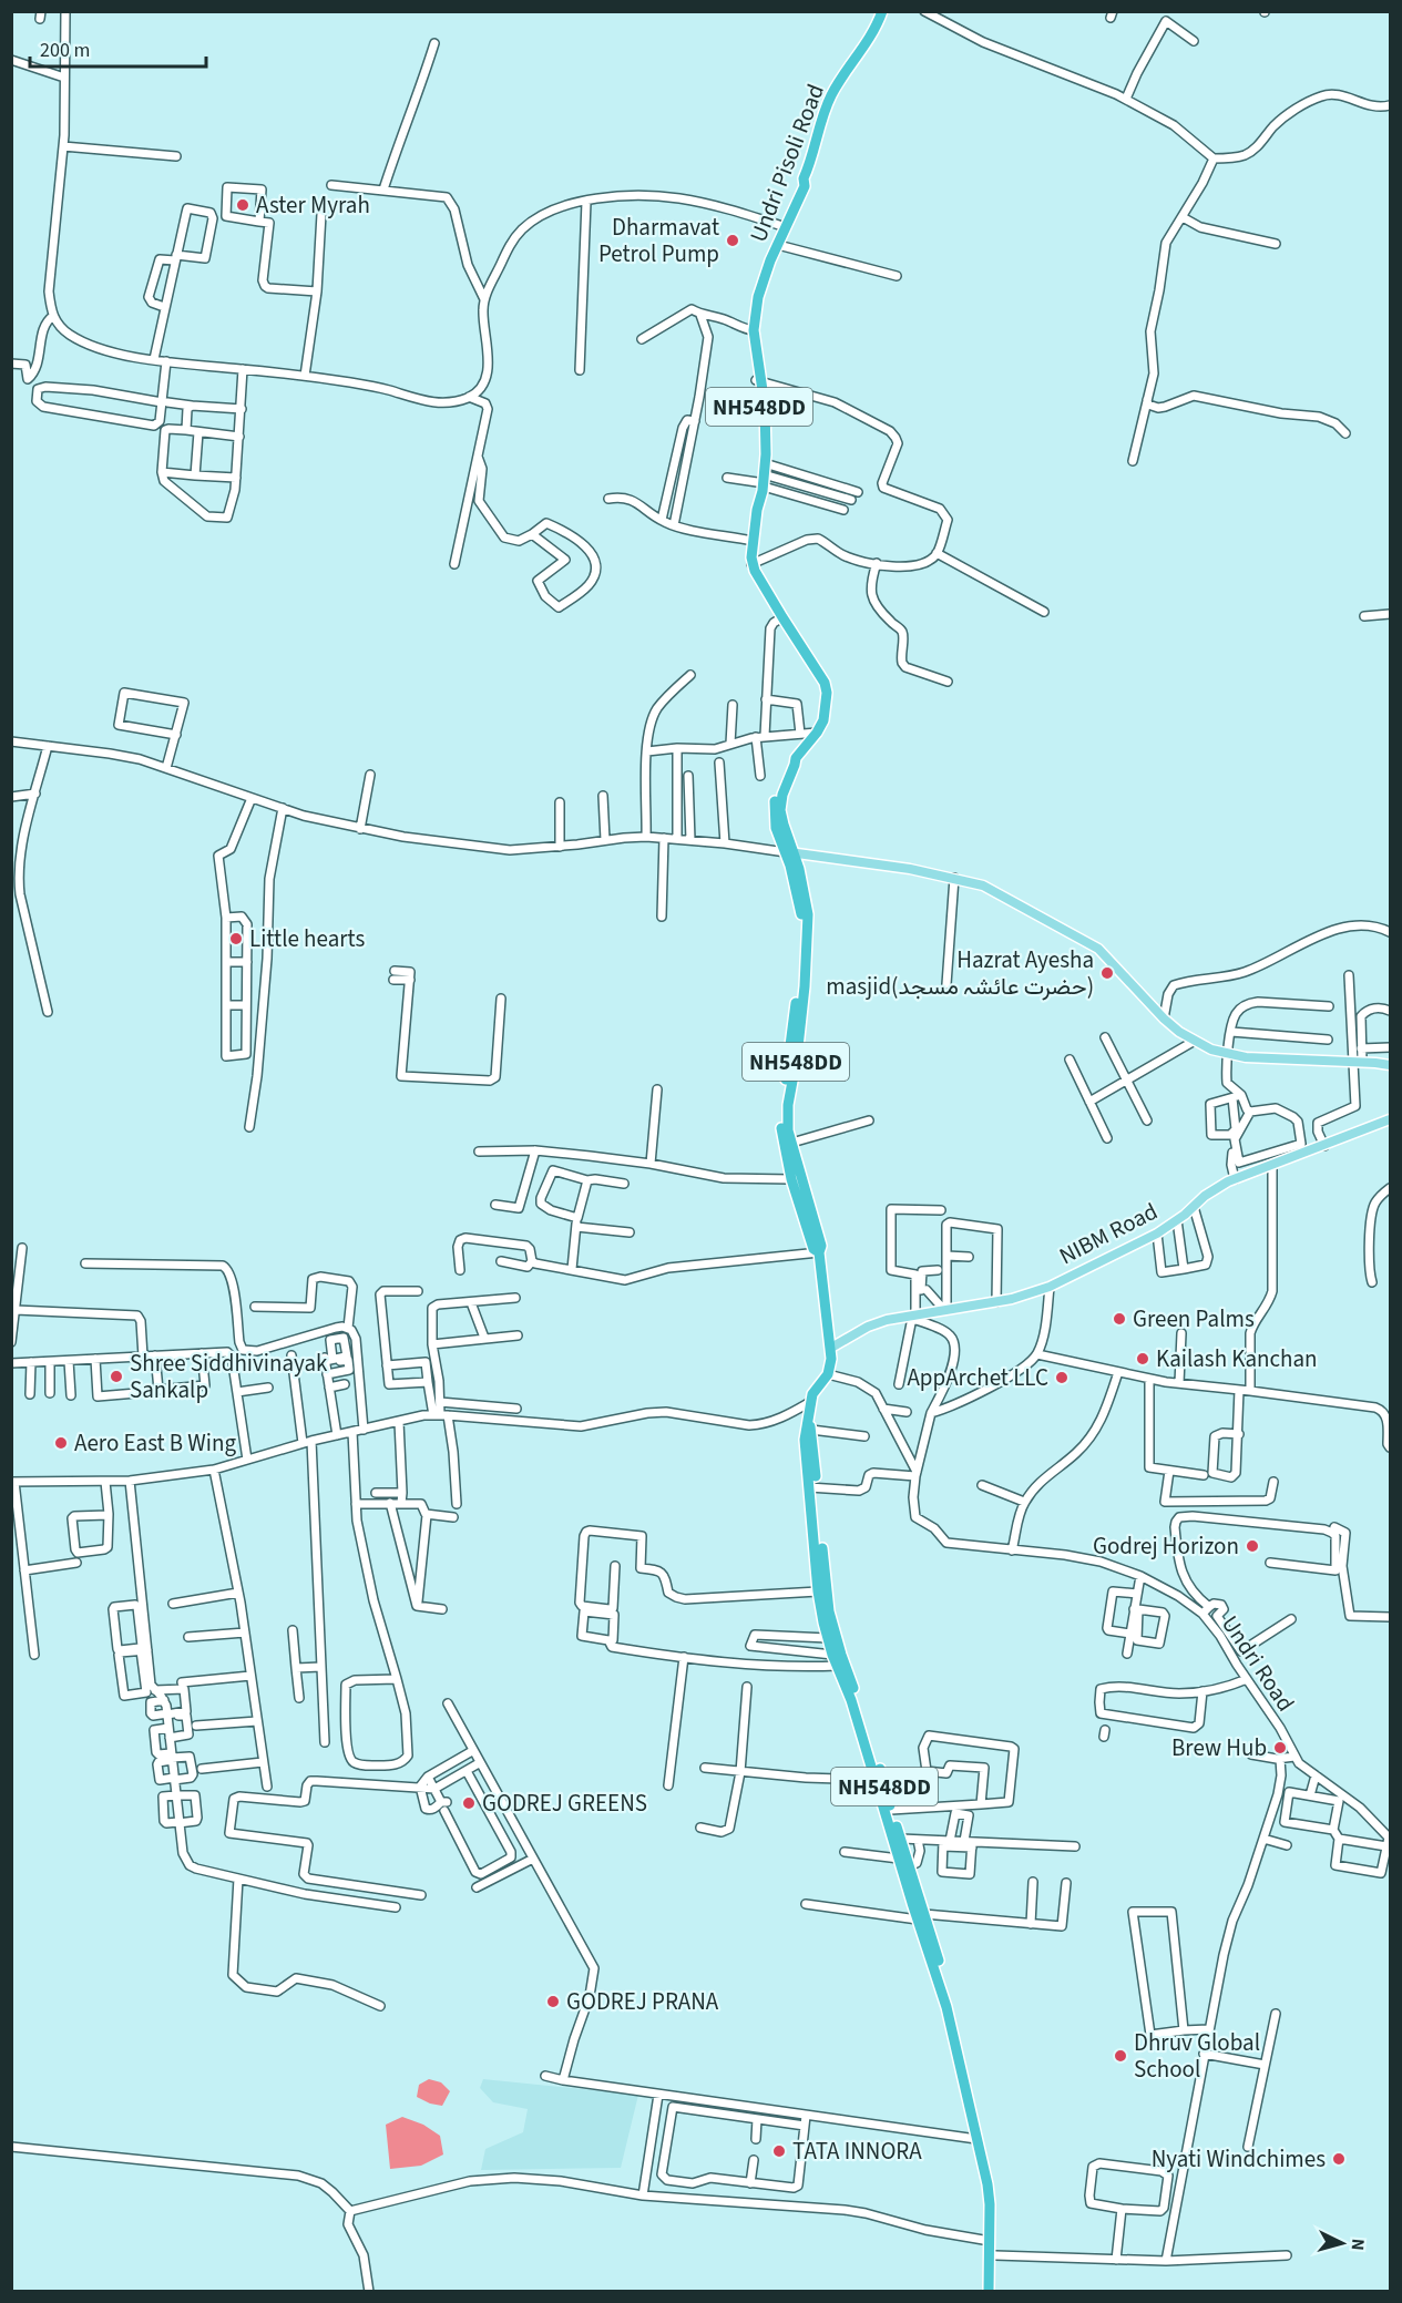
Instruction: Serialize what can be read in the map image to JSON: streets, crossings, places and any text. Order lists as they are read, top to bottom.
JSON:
{
  "streets": {
    "highway": ["Undri Pisoli Road", "NH548DD"],
    "main road": ["NIBM Road"],
    "street": ["Undri Road"]
  },
  "crossings": [
    ["Undri Pisoli Road", "NH548DD"],
    ["NH548DD", "NIBM Road"],
    ["NH548DD", "Undri Road"],
    ["NIBM Road", "Undri Road"]
  ],
  "places": [
    "Aster Myrah",
    "Dharmavat Petrol Pump",
    "Little hearts",
    "Hazrat Ayesha masjid(حضرت عائشہ مسجد)",
    "Green Palms",
    "Kailash Kanchan",
    "Shree Siddhivinayak Sankalp",
    "AppArchet LLC",
    "Aero East B Wing",
    "Godrej Horizon",
    "Brew Hub",
    "GODREJ GREENS",
    "GODREJ PRANA",
    "Dhruv Global School",
    "TATA INNORA",
    "Nyati Windchimes"
  ],
  "scale_bar": "200 m",
  "north": "right"
}
